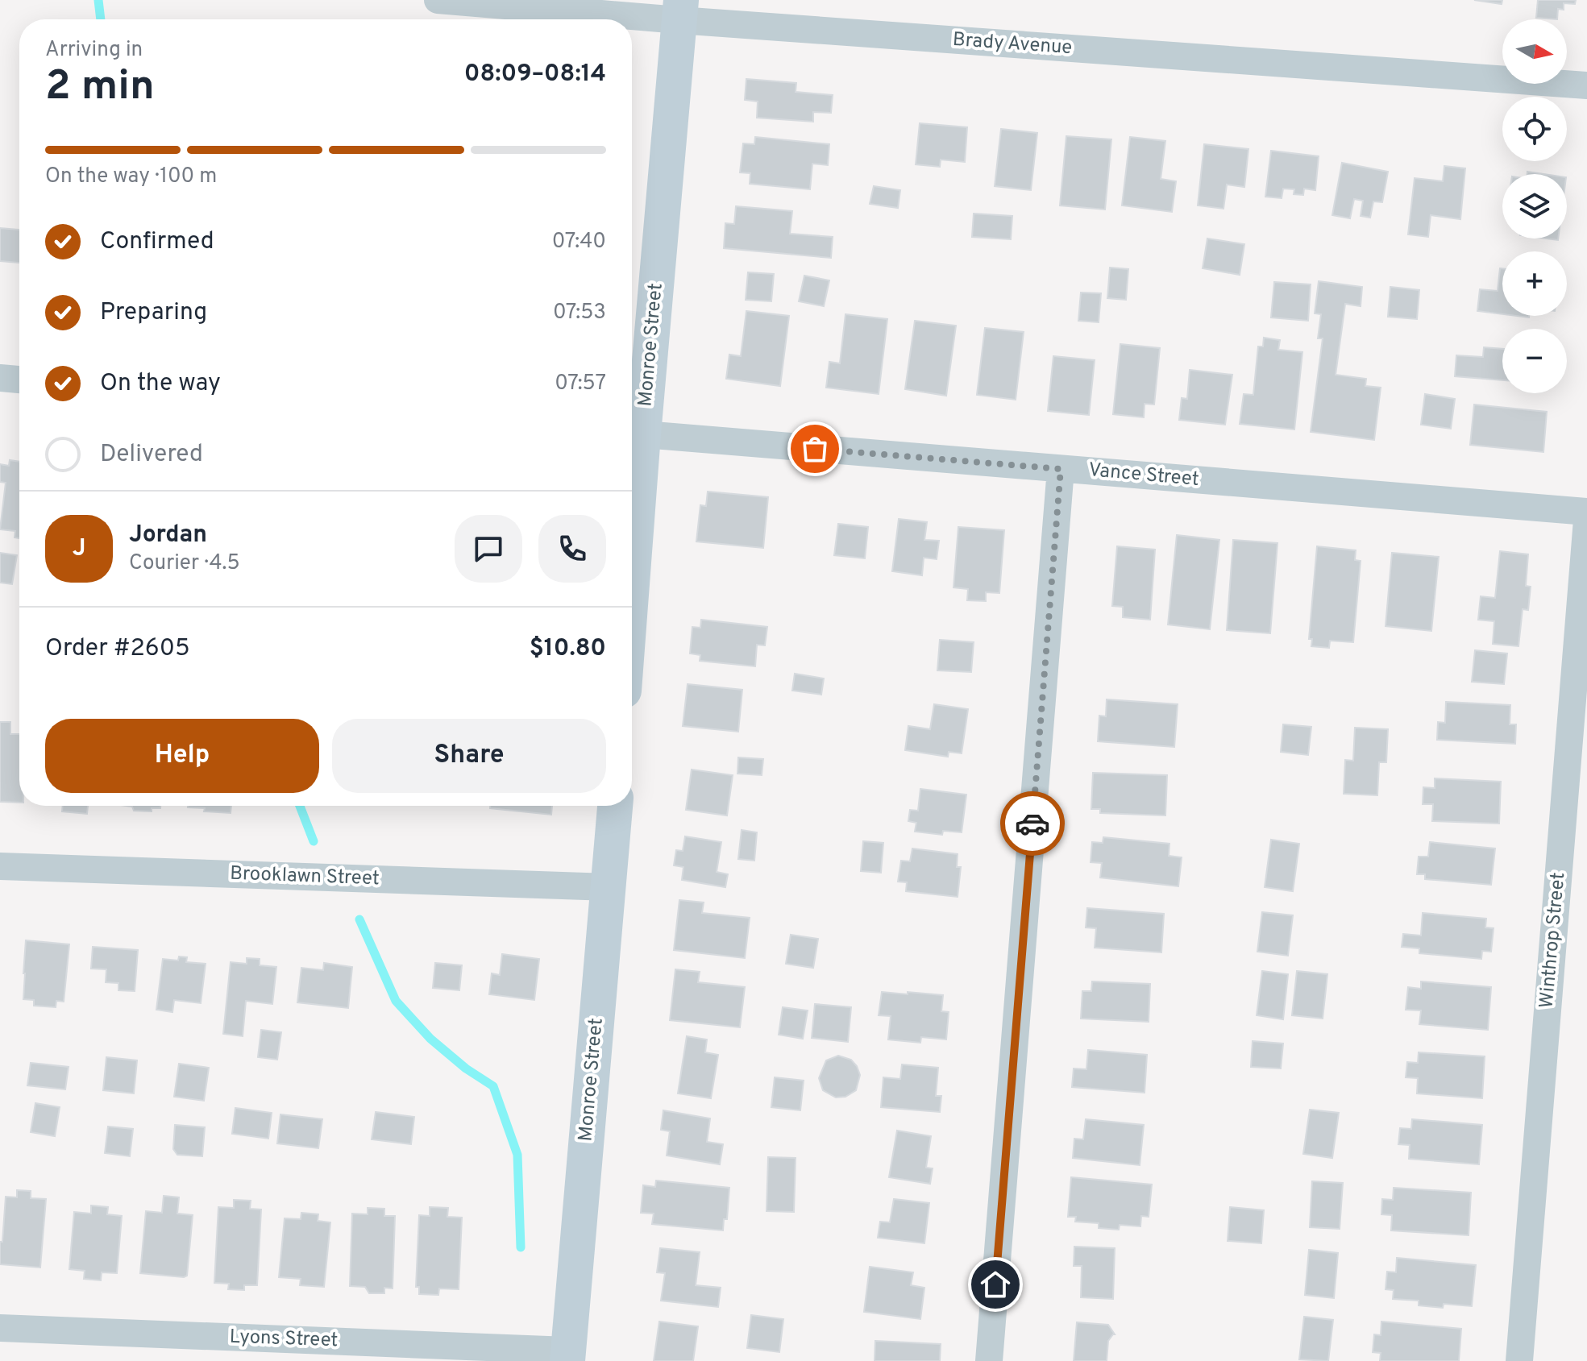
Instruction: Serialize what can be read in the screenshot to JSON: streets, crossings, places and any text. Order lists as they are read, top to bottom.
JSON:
{
  "streets": {
    "street": [
      "Brady Avenue",
      "Monroe Street",
      "Vance Street",
      "Brooklawn Street",
      "Winthrop Street",
      "Lyons Street"
    ]
  },
  "crossings": [
    ["Brady Avenue", "Monroe Street"],
    ["Monroe Street", "Vance Street"],
    ["Monroe Street", "Brooklawn Street"],
    ["Monroe Street", "Lyons Street"]
  ],
  "north": "right",
  "page": {
    "map_buttons": ["+", "−"],
    "heading": ["2 min", "Arriving in", "08:09–08:14"],
    "panel": [
      "Jordan",
      "Courier · 4.5",
      "Order #2605",
      "$10.80"
    ],
    "bar": "On the way · 100 m",
    "list": [
      ["Confirmed", "07:40"],
      ["Preparing", "07:53"],
      ["On the way", "07:57"],
      "Delivered"
    ],
    "round": "J",
    "buttons": ["Help", "Share"]
  }
}
